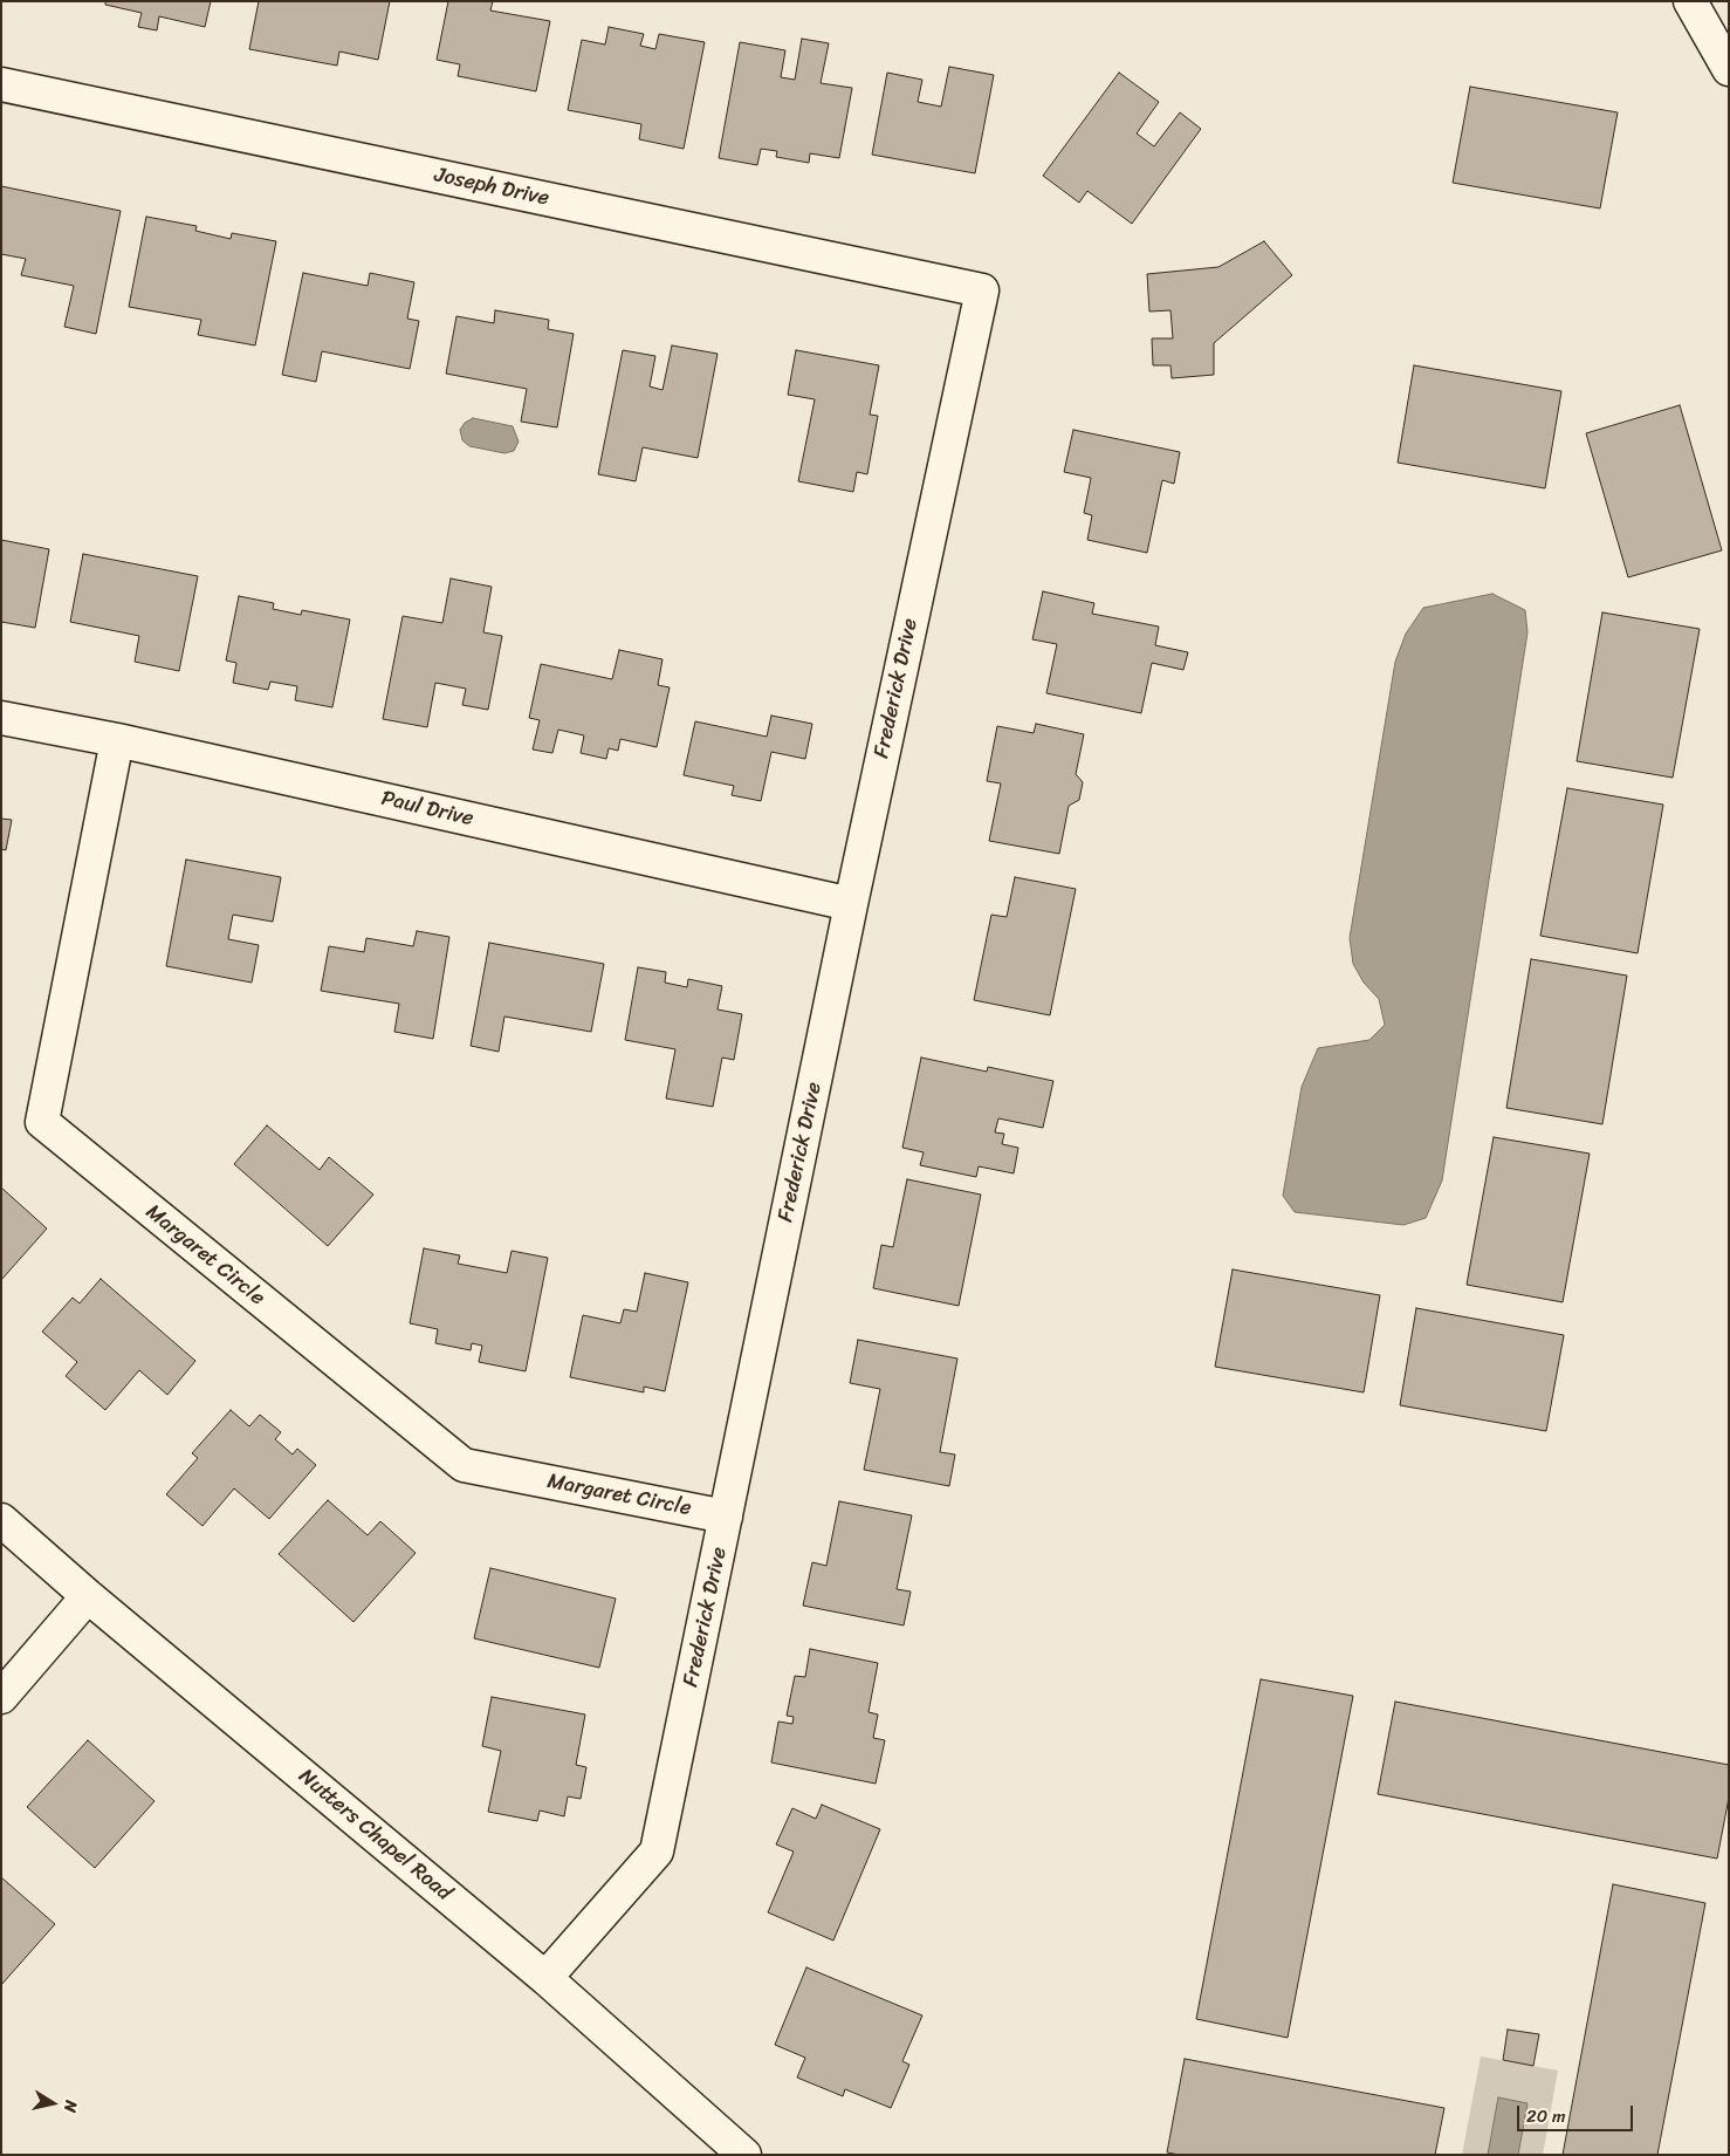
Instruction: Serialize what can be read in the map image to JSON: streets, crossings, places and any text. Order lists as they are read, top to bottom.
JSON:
{
  "streets": {
    "street": [
      "Joseph Drive",
      "Frederick Drive",
      "Paul Drive",
      "Margaret Circle",
      "Nutters Chapel Road"
    ]
  },
  "crossings": [
    ["Joseph Drive", "Frederick Drive"],
    ["Frederick Drive", "Paul Drive"],
    ["Frederick Drive", "Margaret Circle"],
    ["Frederick Drive", "Nutters Chapel Road"],
    ["Paul Drive", "Margaret Circle"]
  ],
  "scale_bar": "20 m",
  "north": "right"
}
